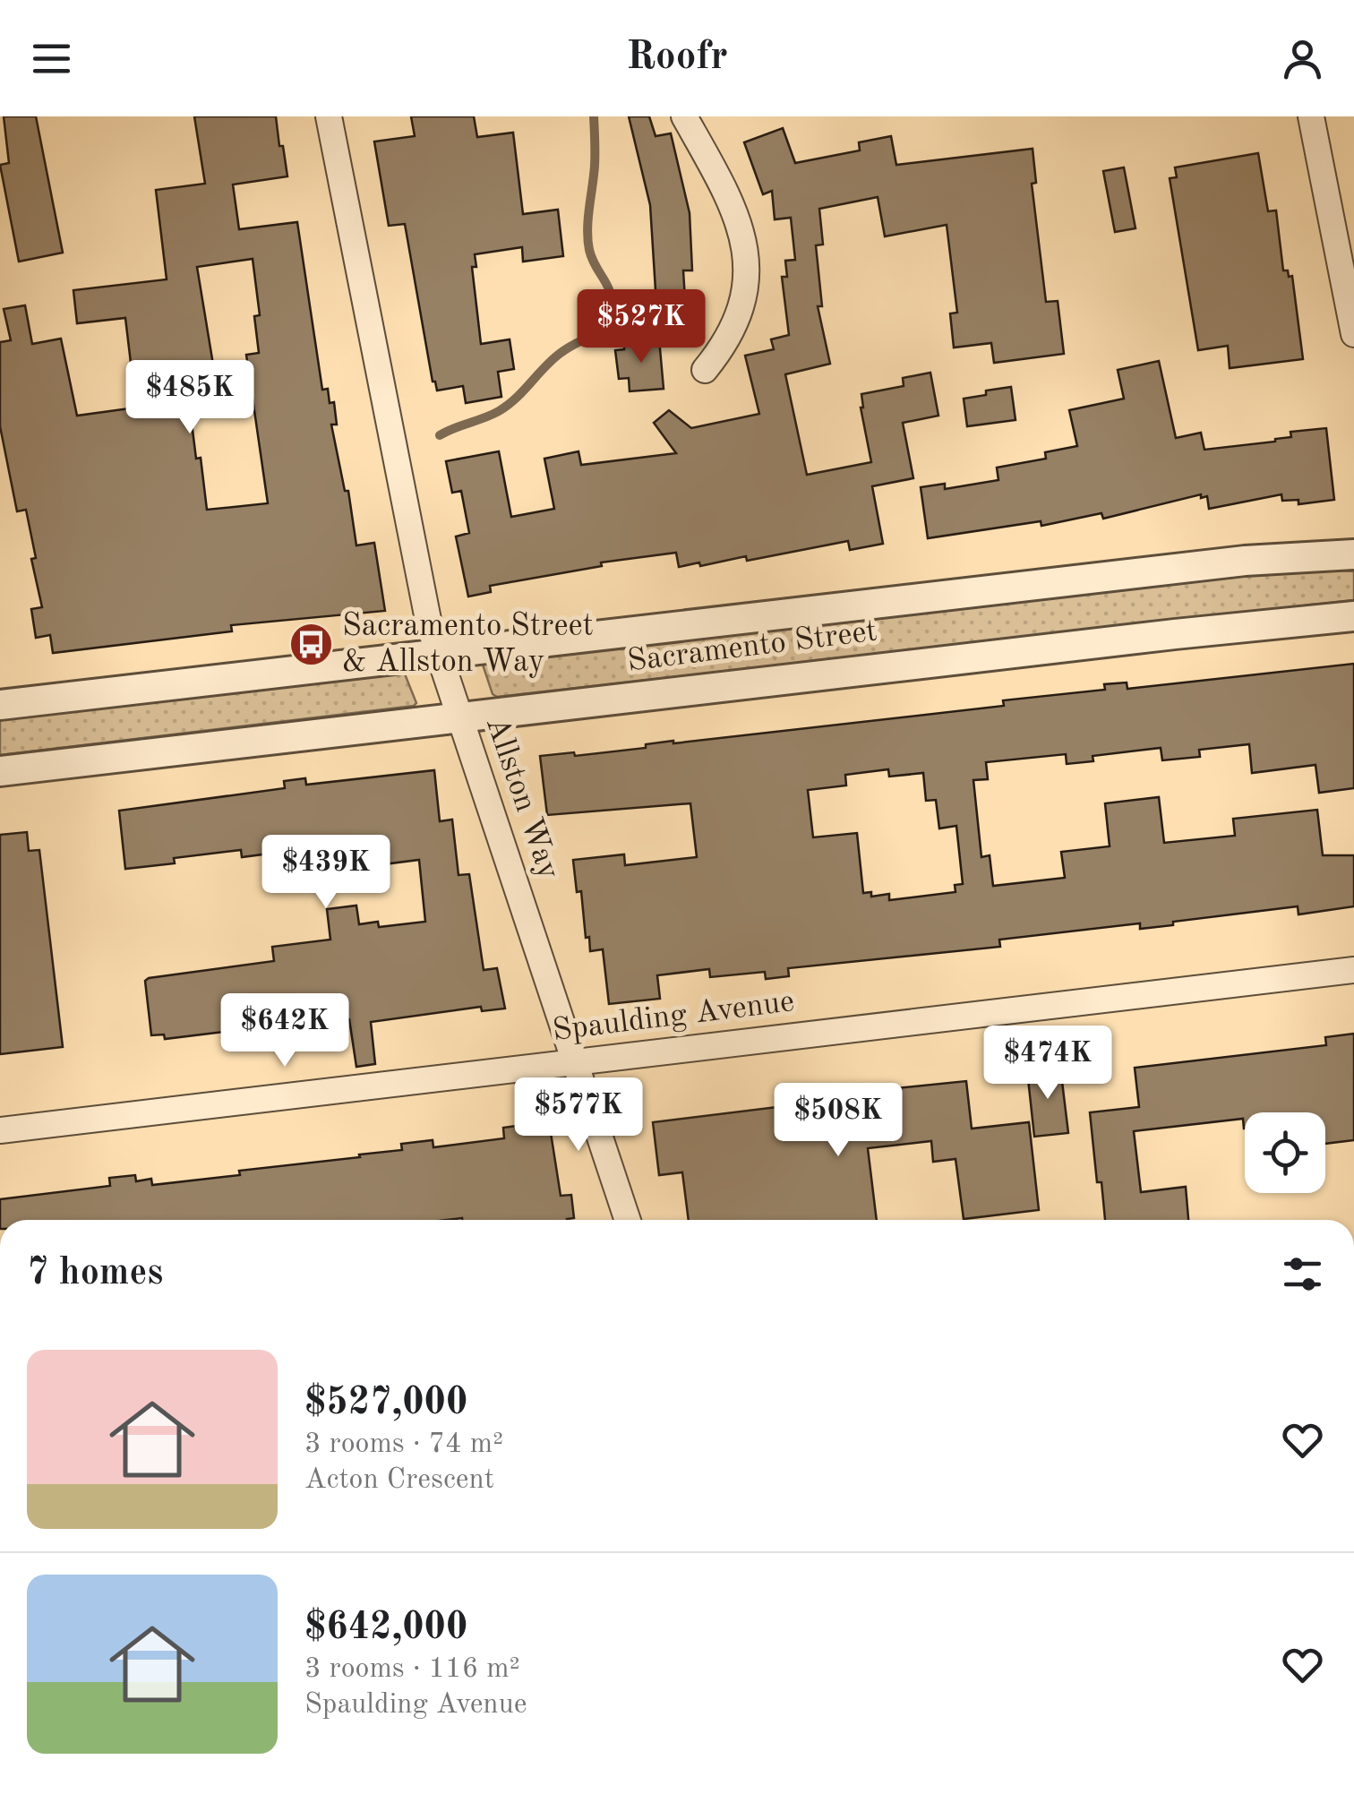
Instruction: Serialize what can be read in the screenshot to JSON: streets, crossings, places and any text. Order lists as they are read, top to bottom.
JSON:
{
  "streets": {
    "street": ["Sacramento Street", "Allston Way", "Spaulding Avenue"]
  },
  "crossings": [
    ["Sacramento Street", "Allston Way"],
    ["Allston Way", "Spaulding Avenue"]
  ],
  "places": {
    "bus stop": ["Sacramento Street & Allston Way"]
  },
  "page": {
    "header": "Roofr",
    "price": [
      "$527K",
      "$485K",
      "$439K",
      "$642K",
      "$474K",
      "$577K",
      "$508K"
    ],
    "heading": "7 homes",
    "list": [
      {
        "name": "$527,000",
        "note": "3 rooms · 74 m² · Acton Crescent"
      },
      {
        "name": "$642,000",
        "note": "3 rooms · 116 m² · Spaulding Avenue"
      }
    ]
  }
}
